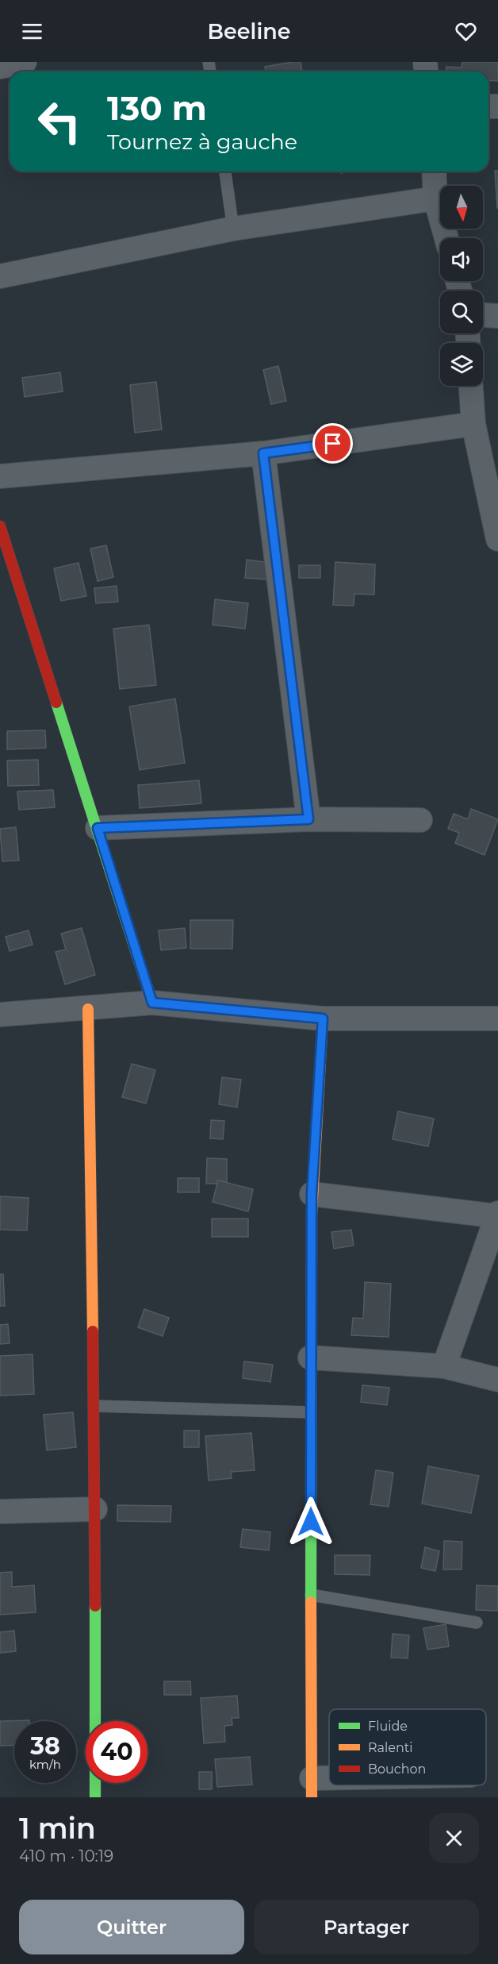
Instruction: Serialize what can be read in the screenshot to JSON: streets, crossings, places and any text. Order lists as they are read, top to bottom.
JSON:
{
  "legend": ["Fluide", "Ralenti", "Bouchon"],
  "north": "bottom",
  "page": {
    "header": "Beeline",
    "turn": ["130 m", "Tournez à gauche"],
    "speed": "38 km/h",
    "limit": "40",
    "heading": ["1 min", "410 m · 10:19"],
    "buttons": ["Quitter", "Partager"]
  }
}
